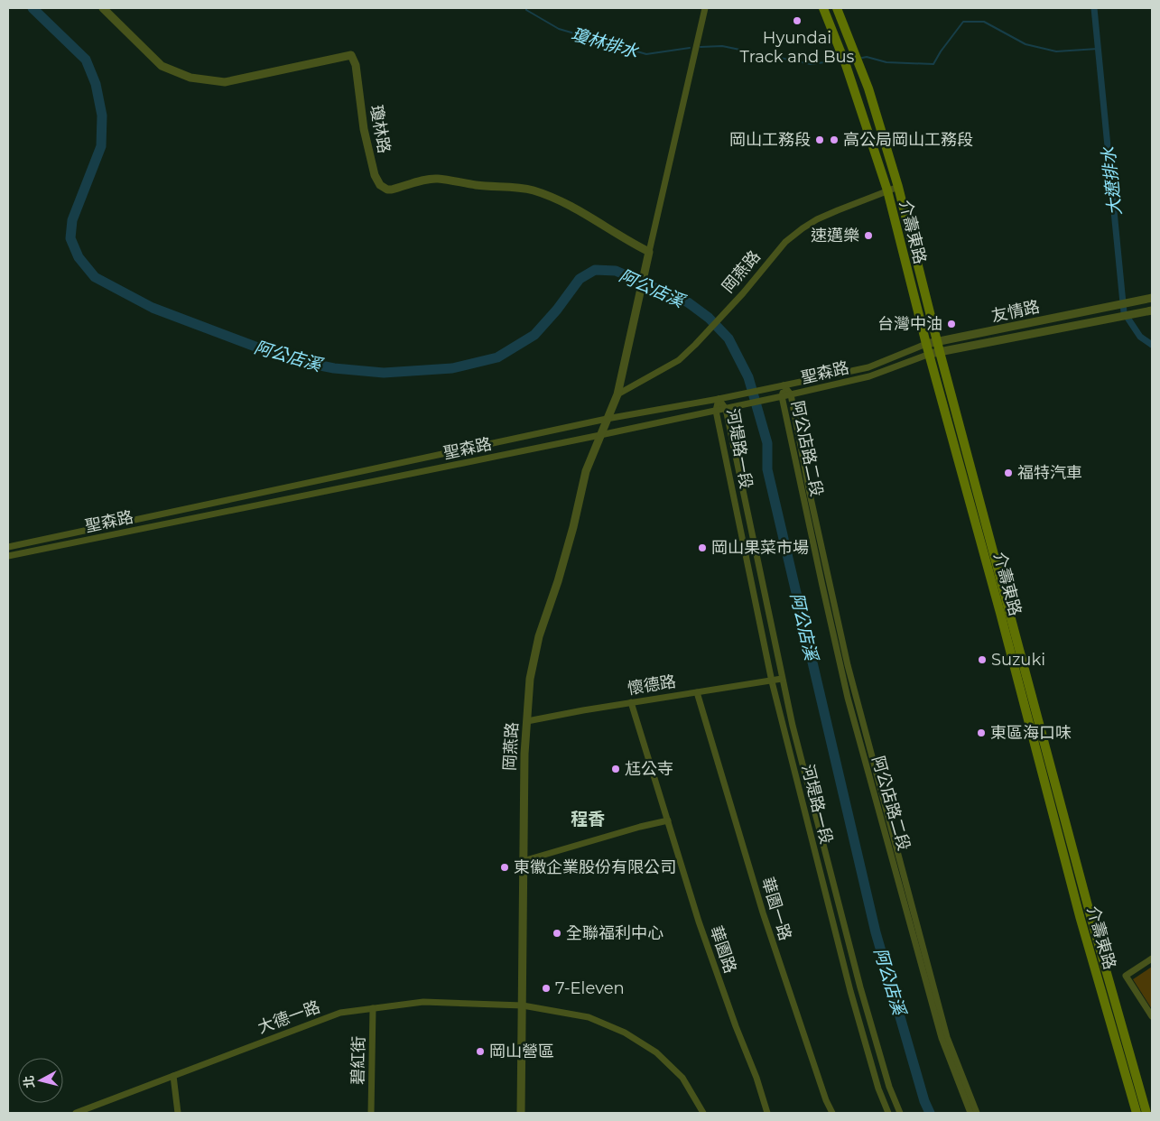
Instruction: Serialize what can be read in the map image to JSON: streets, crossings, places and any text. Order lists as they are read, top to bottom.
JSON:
{
  "streets": {
    "main road": ["介壽東路"],
    "street": [
      "瓊林路",
      "岡燕路",
      "友情路",
      "聖森路",
      "河堤路一段",
      "阿公店路二段",
      "懷德路",
      "華園一路",
      "華園路",
      "大德一路",
      "碧紅街"
    ]
  },
  "crossings": [
    ["瓊林路", "岡燕路"],
    ["介壽東路", "岡燕路"],
    ["介壽東路", "友情路"],
    ["介壽東路", "聖森路"],
    ["岡燕路", "聖森路"],
    ["岡燕路", "懷德路"],
    ["岡燕路", "大德一路"],
    ["友情路", "聖森路"],
    ["聖森路", "河堤路一段"],
    ["聖森路", "阿公店路二段"],
    ["河堤路一段", "懷德路"],
    ["懷德路", "華園一路"],
    ["懷德路", "華園路"],
    ["大德一路", "碧紅街"]
  ],
  "districts": ["程香"],
  "water": ["瓊林排水", "大遼排水", "阿公店溪"],
  "places": [
    "Hyundai Track and Bus",
    "岡山工務段",
    "高公局岡山工務段",
    "速邁樂",
    "台灣中油",
    "福特汽車",
    "岡山果菜市場",
    "Suzuki",
    "東區海口味",
    "尪公寺",
    "東徽企業股份有限公司",
    "全聯福利中心",
    "7-Eleven",
    "岡山營區"
  ],
  "north": "left"
}
